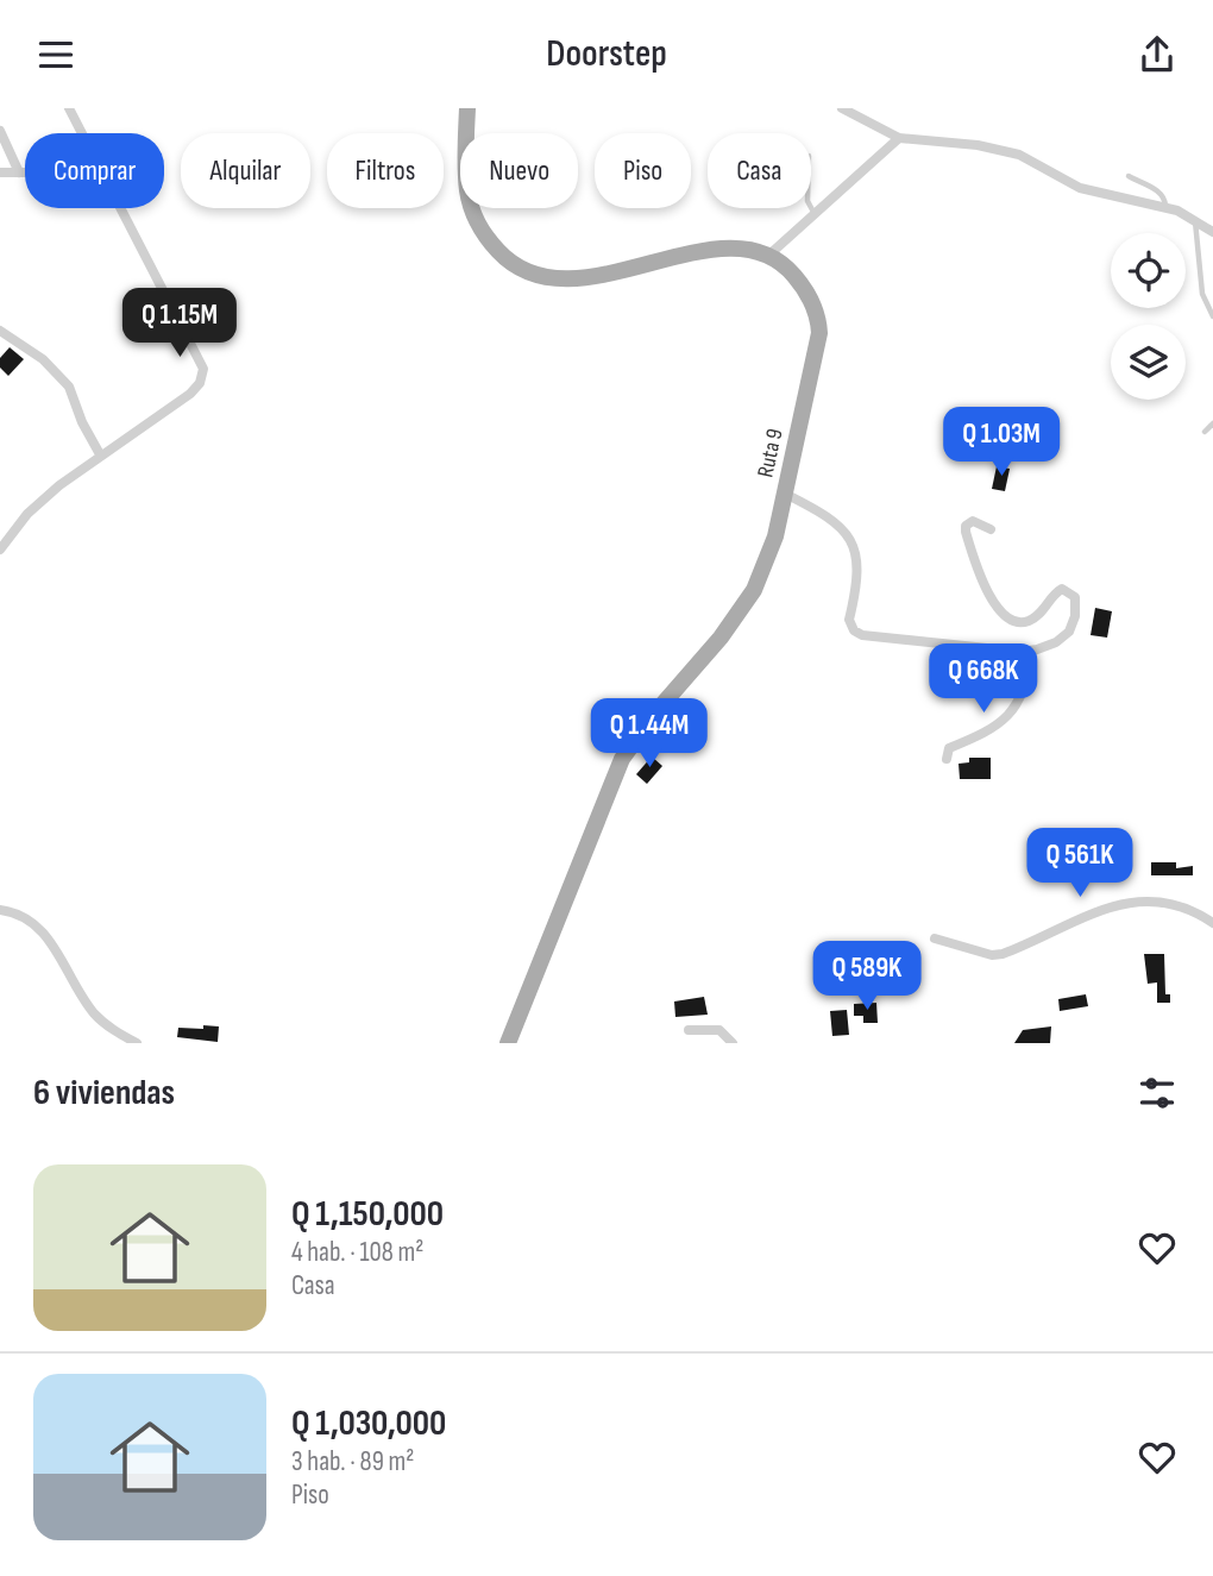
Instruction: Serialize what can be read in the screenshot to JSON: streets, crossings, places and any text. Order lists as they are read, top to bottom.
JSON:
{
  "streets": {
    "main road": ["Ruta 9"]
  },
  "page": {
    "header": "Doorstep",
    "chip": [
      "Comprar",
      "Alquilar",
      "Filtros",
      "Nuevo",
      "Piso",
      "Casa"
    ],
    "price": [
      "Q 1.15M",
      "Q 1.03M",
      "Q 668K",
      "Q 1.44M",
      "Q 561K",
      "Q 589K"
    ],
    "heading": "6 viviendas",
    "list": [
      {
        "name": "Q 1,150,000",
        "note": "4 hab. · 108 m² · Casa"
      },
      {
        "name": "Q 1,030,000",
        "note": "3 hab. · 89 m² · Piso"
      }
    ]
  }
}
